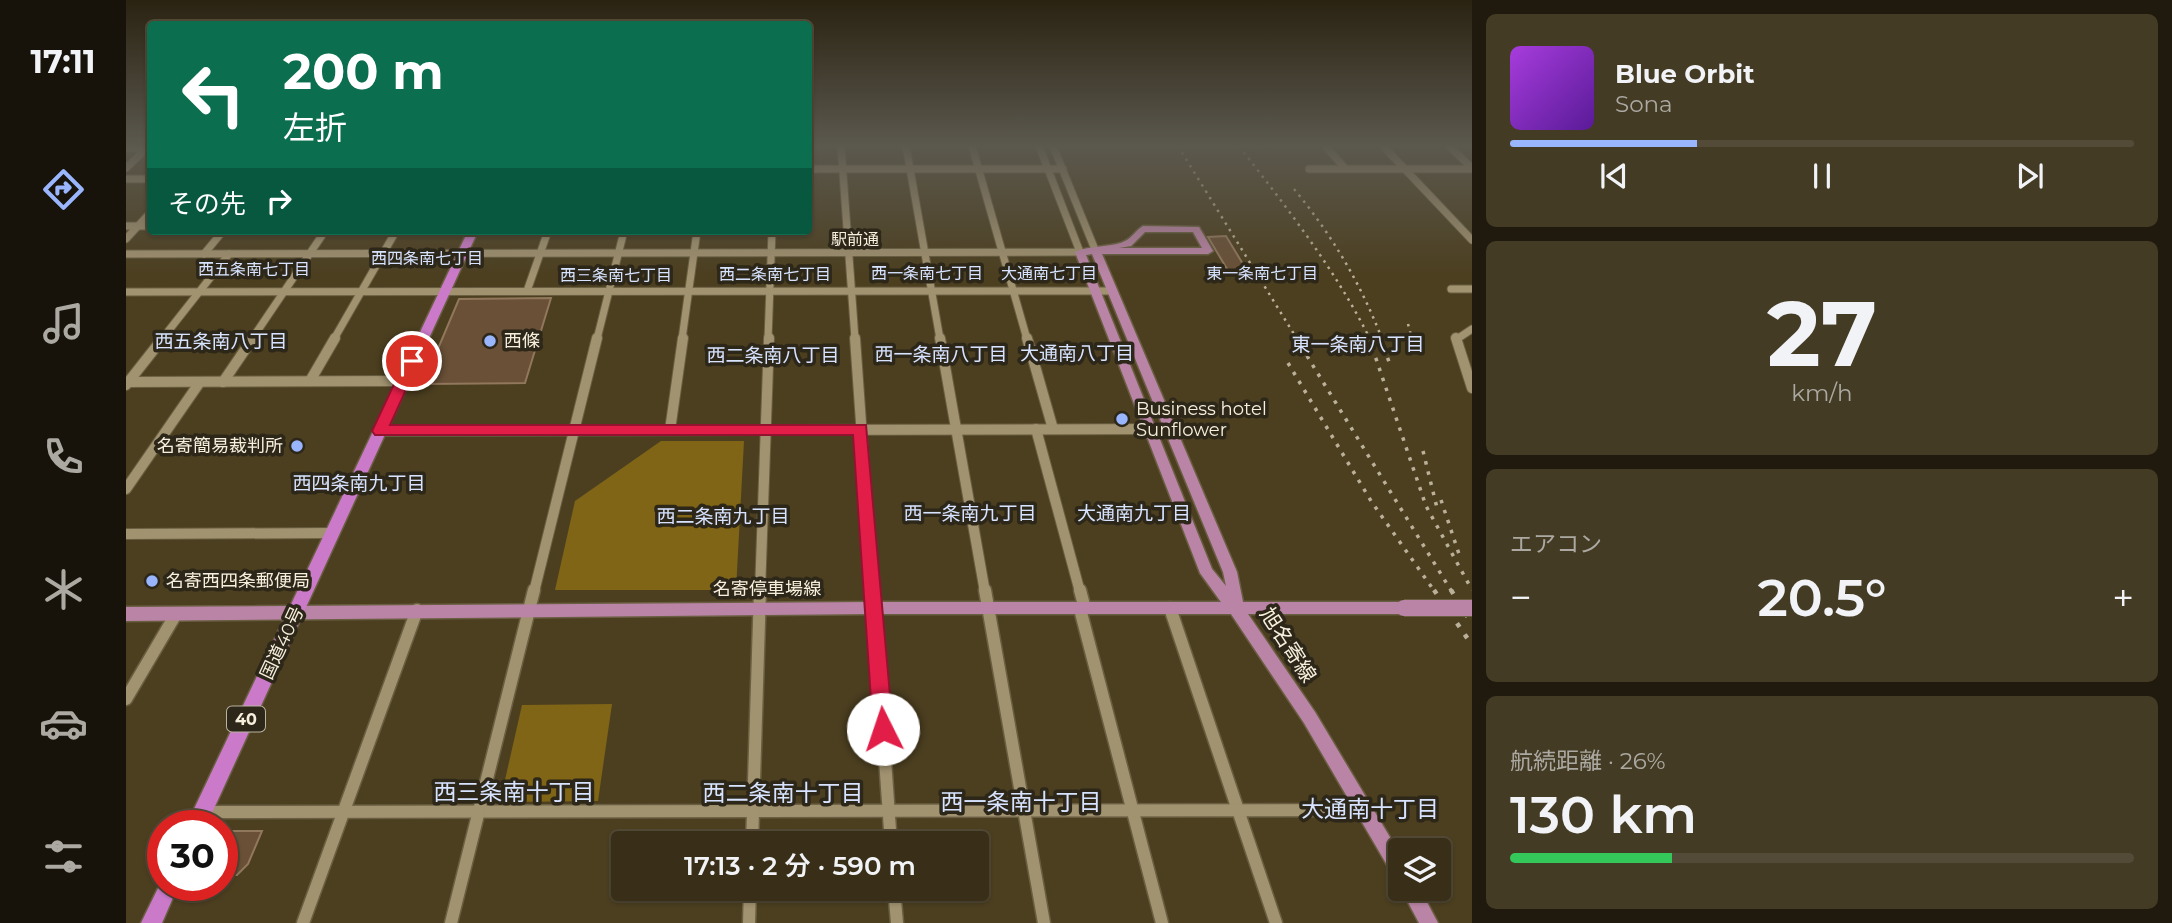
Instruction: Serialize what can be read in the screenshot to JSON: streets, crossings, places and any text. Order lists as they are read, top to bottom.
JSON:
{
  "streets": {
    "highway": ["国道40号", "40"],
    "main road": ["名寄停車場線", "旭名寄線"],
    "street": ["駅前通"]
  },
  "crossings": [
    ["駅前通", "国道40号"],
    ["名寄停車場線", "国道40号"],
    ["名寄停車場線", "旭名寄線"]
  ],
  "districts": [
    "西四条南七丁目",
    "西五条南七丁目",
    "西一条南七丁目",
    "大通南七丁目",
    "東一条南七丁目",
    "西二条南七丁目",
    "西三条南七丁目",
    "西五条南八丁目",
    "東一条南八丁目",
    "大通南八丁目",
    "西一条南八丁目",
    "西二条南八丁目",
    "西四条南九丁目",
    "西一条南九丁目",
    "大通南九丁目",
    "西二条南九丁目",
    "西三条南十丁目",
    "西二条南十丁目",
    "西一条南十丁目",
    "大通南十丁目"
  ],
  "places": [
    "西條",
    "Business hotel Sunflower",
    "名寄簡易裁判所",
    "名寄西四条郵便局"
  ],
  "page": {
    "tabs": "17:11",
    "turn": ["200 m", "左折"],
    "song": ["Blue Orbit", "Sona"],
    "then": "その先",
    "tile": [
      ["27", "km/h"],
      "エアコン",
      ["航続距離 · 26%", "130 km"]
    ],
    "heat": ["−", "20.5°", "+"],
    "limit": "30",
    "trip": "17:13 · 2 分 · 590 m"
  }
}
